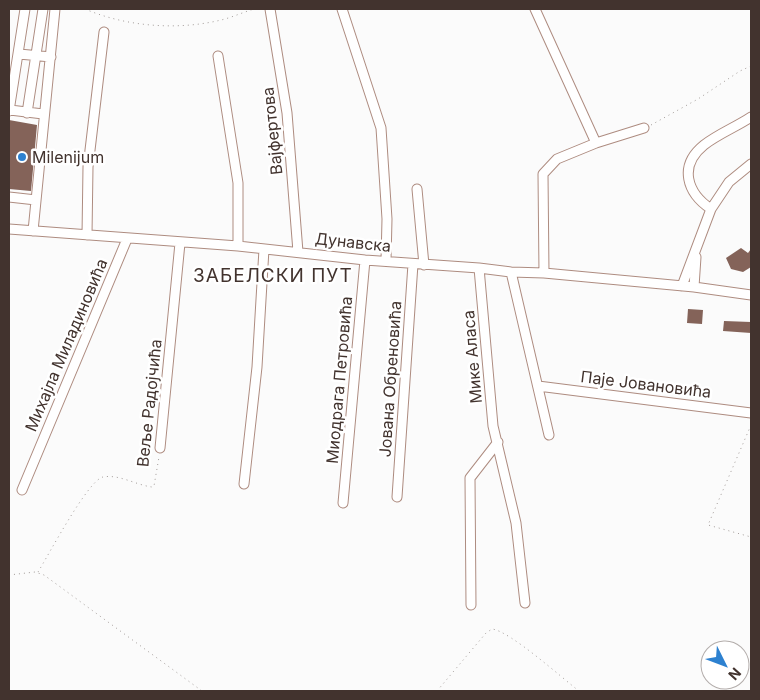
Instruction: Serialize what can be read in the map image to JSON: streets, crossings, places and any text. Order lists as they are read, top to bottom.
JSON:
{
  "streets": {
    "street": [
      "Вајфертова",
      "Дунавска",
      "Михајла Миладиновића",
      "Мике Аласа",
      "Јована Обреновића",
      "Миодрага Петровића",
      "Паје Јовановића",
      "Веље Радојчића"
    ]
  },
  "crossings": [
    ["Вајфертова", "Дунавска"],
    ["Дунавска", "Михајла Миладиновића"],
    ["Дунавска", "Мике Аласа"],
    ["Дунавска", "Јована Обреновића"],
    ["Дунавска", "Миодрага Петровића"],
    ["Дунавска", "Веље Радојчића"]
  ],
  "districts": ["ЗАБЕЛСКИ ПУТ"],
  "places": ["Milenijum"],
  "north": "bottom right"
}
